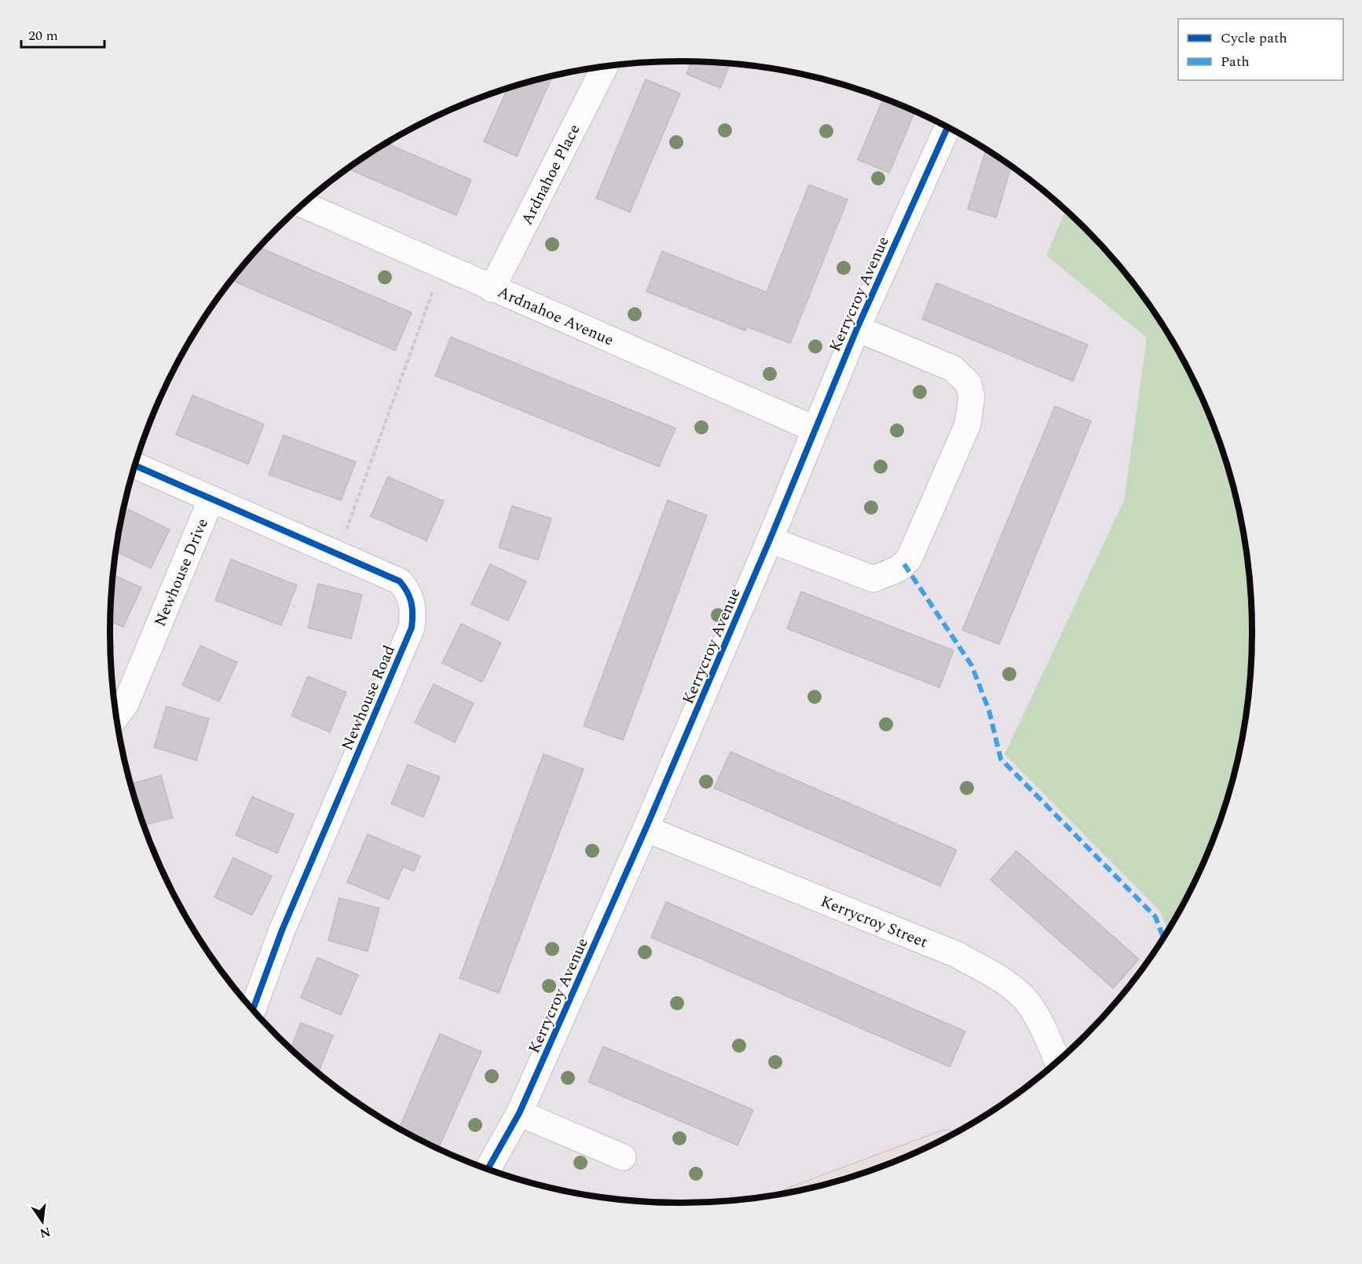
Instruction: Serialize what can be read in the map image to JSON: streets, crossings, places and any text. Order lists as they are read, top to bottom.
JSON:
{
  "streets": {
    "street": [
      "Ardnahoe Place",
      "Kerrycroy Avenue",
      "Ardnahoe Avenue",
      "Newhouse Drive",
      "Newhouse Road",
      "Kerrycroy Street"
    ]
  },
  "crossings": [
    ["Ardnahoe Place", "Ardnahoe Avenue"],
    ["Kerrycroy Avenue", "Ardnahoe Avenue"],
    ["Kerrycroy Avenue", "Kerrycroy Street"],
    ["Newhouse Drive", "Newhouse Road"]
  ],
  "legend": ["Cycle path", "Path"],
  "scale_bar": "20 m",
  "north": "bottom"
}
